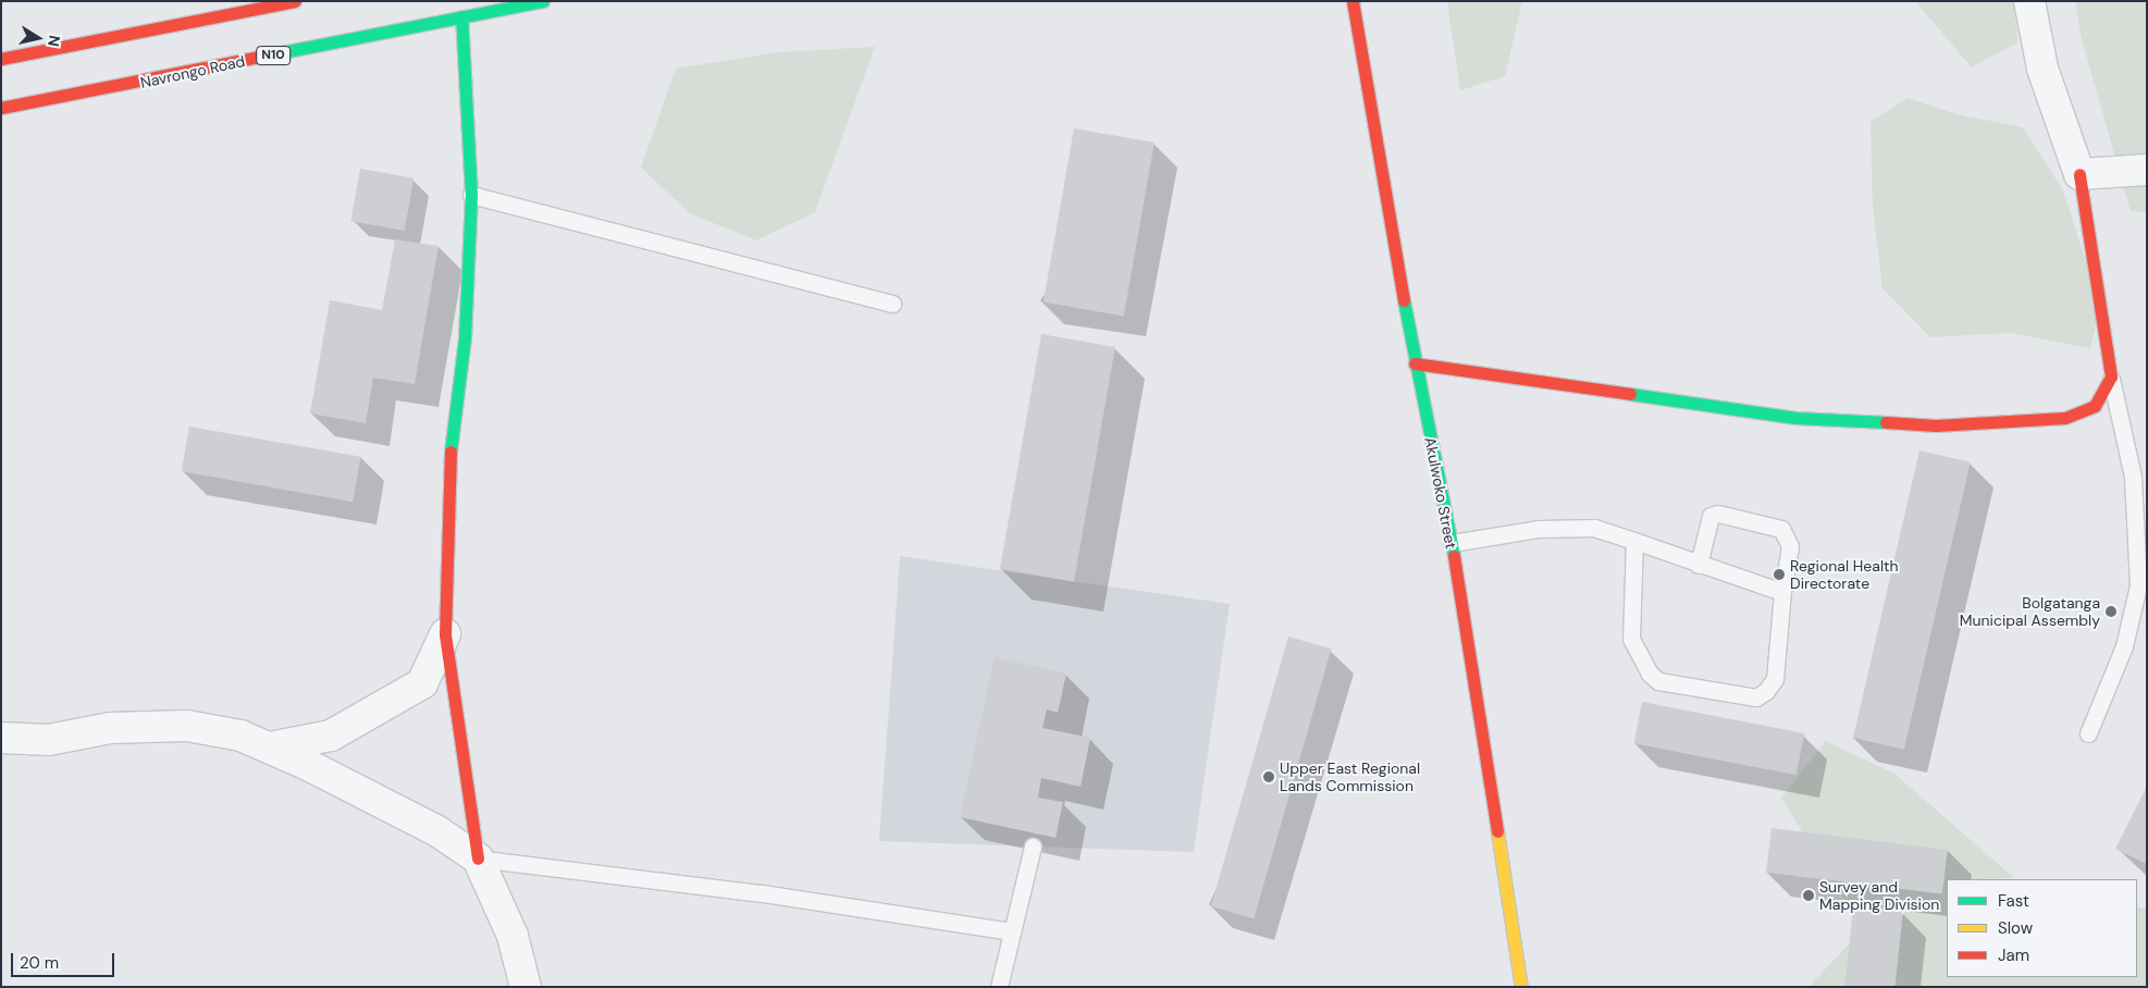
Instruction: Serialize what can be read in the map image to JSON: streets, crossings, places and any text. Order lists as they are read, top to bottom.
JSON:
{
  "streets": {
    "main road": ["N10", "Navrongo Road", "Akulwoko Street"]
  },
  "places": [
    "Regional Health Directorate",
    "Bolgatanga Municipal Assembly",
    "Upper East Regional Lands Commission",
    "Survey and Mapping Division"
  ],
  "legend": ["Fast", "Slow", "Jam"],
  "scale_bar": "20 m",
  "north": "right"
}
